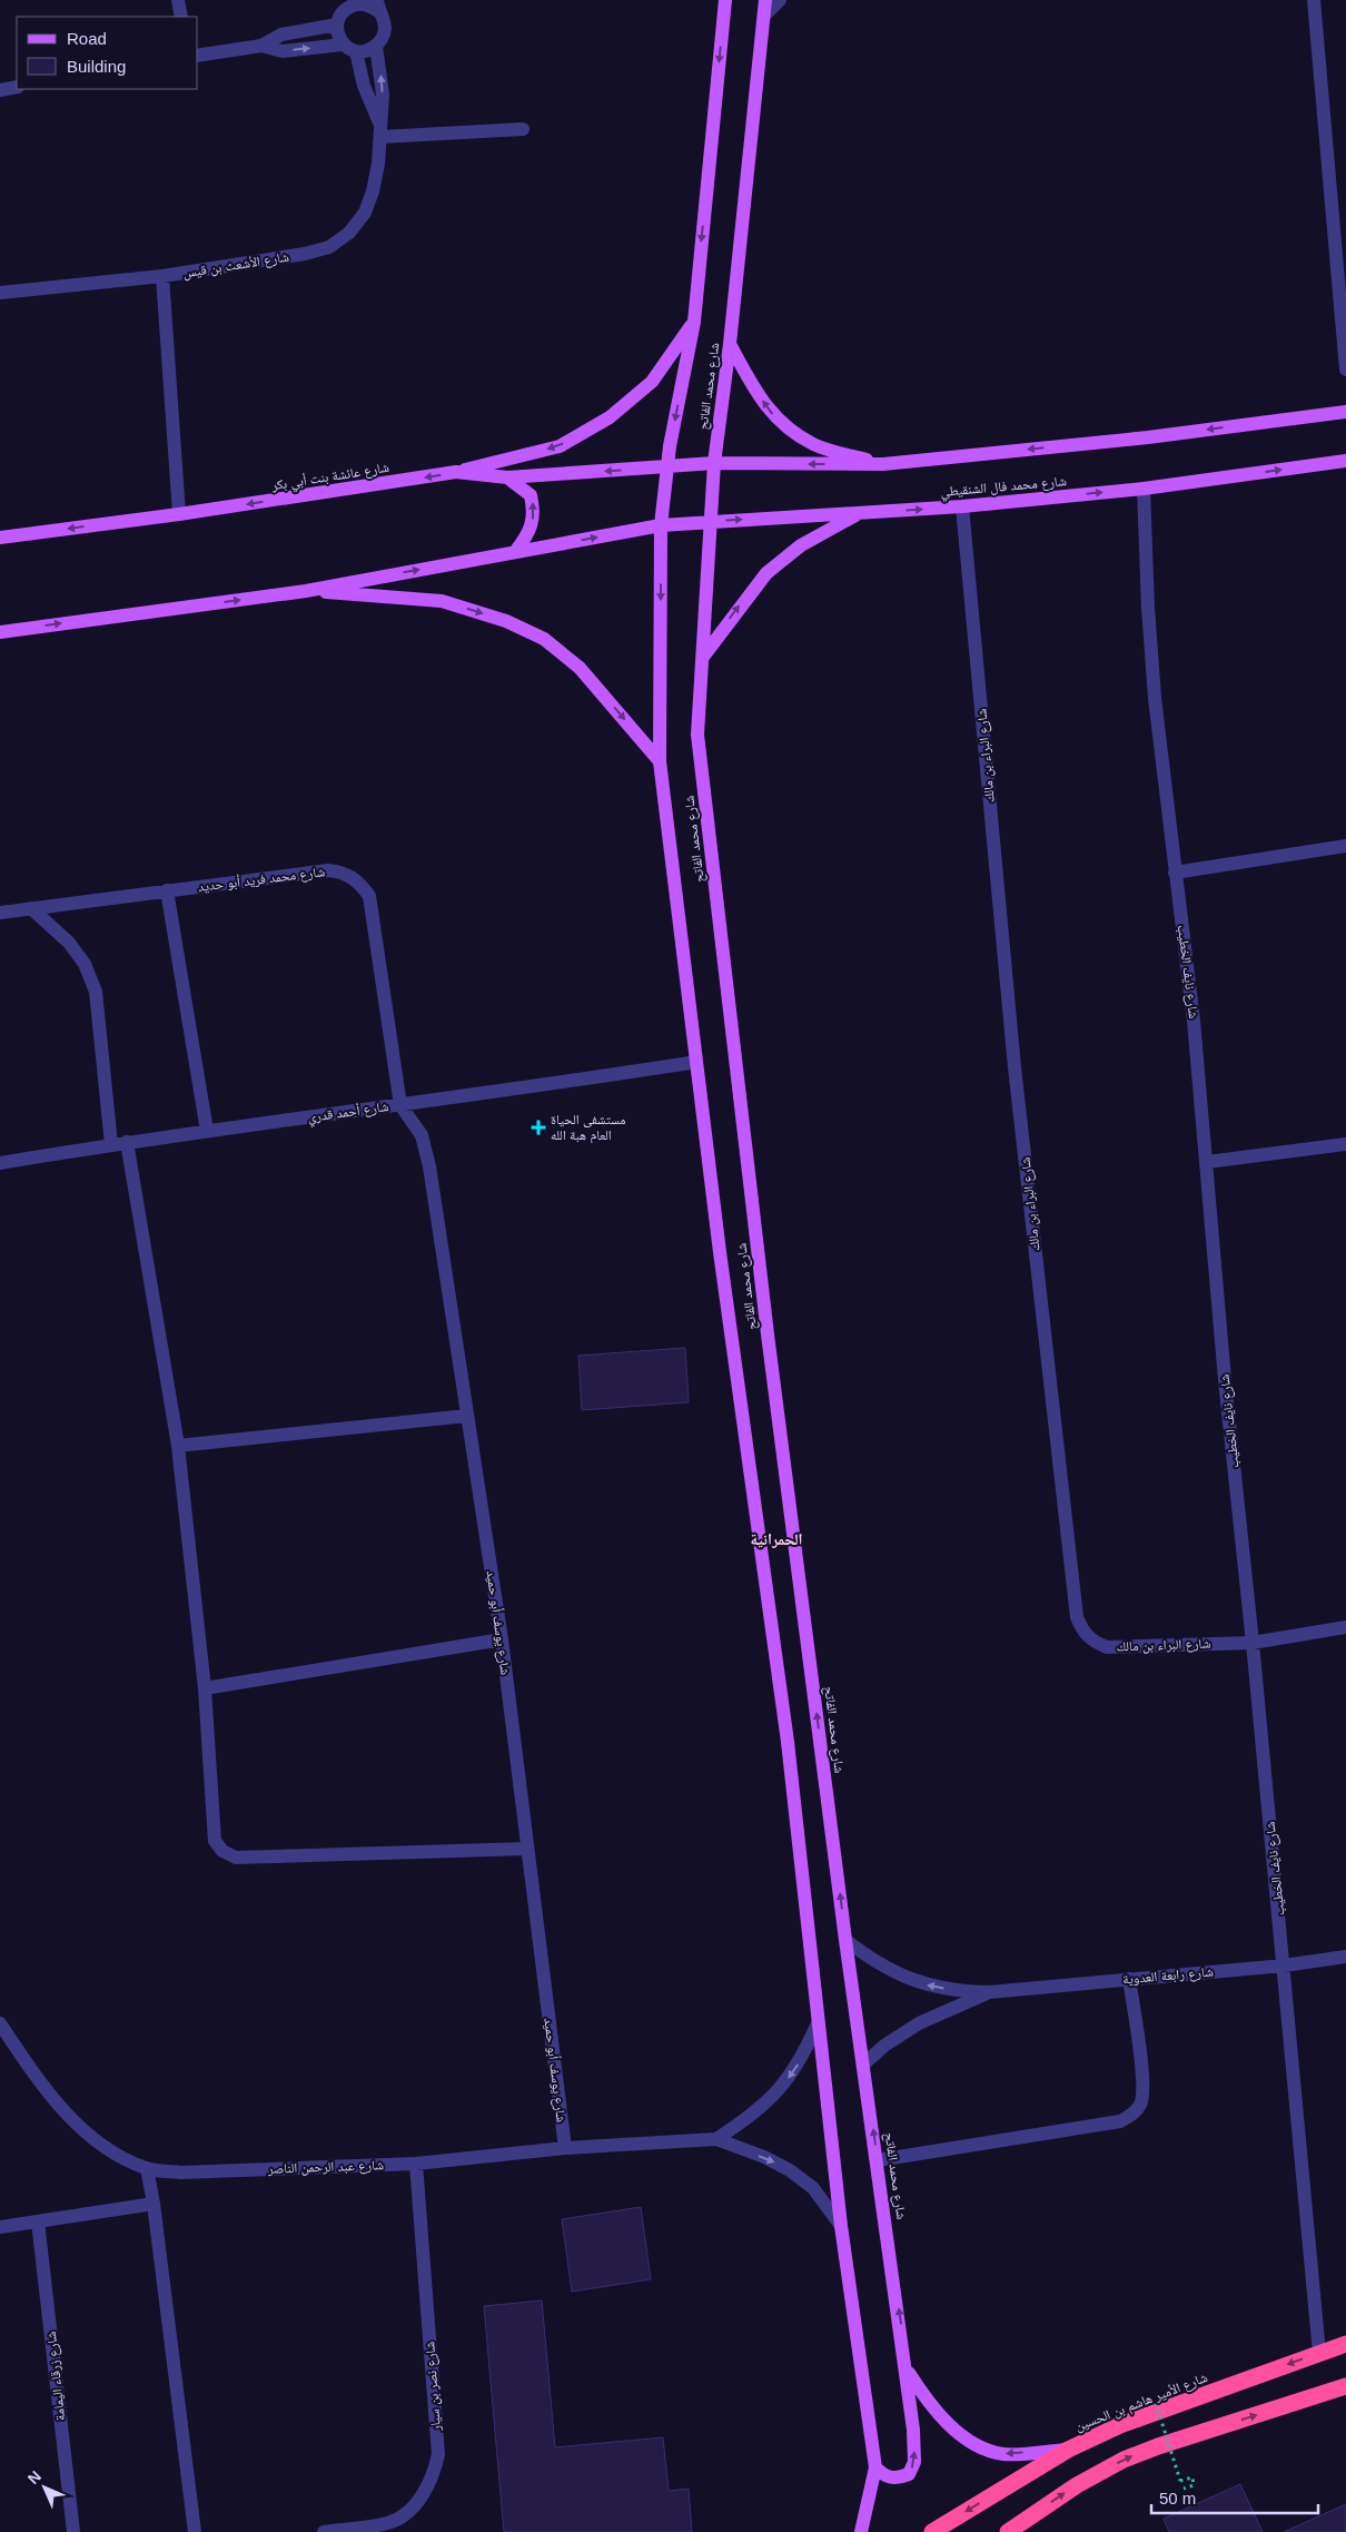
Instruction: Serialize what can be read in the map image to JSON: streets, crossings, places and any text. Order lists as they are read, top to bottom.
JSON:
{
  "streets": {
    "highway": ["شارع الأمير هاشم بن الحسين"],
    "main road": ["شارع محمد الفاتح", "شارع عائشة بنت أبي بكر", "شارع محمد فال الشنقيطي"],
    "street": [
      "شارع الأشعث بن قيس",
      "شارع البراء بن مالك",
      "شارع محمد فريد أبو حديد",
      "شارع نايف الخطيب",
      "شارع أحمد قدري",
      "شارع يوسف أبو حميد",
      "شارع رابعة العدوية",
      "شارع عبد الرحمن الناصر",
      "شارع زرقاء اليمامة",
      "شارع نصر بن سيار"
    ]
  },
  "crossings": [
    ["شارع محمد الفاتح", "شارع عائشة بنت أبي بكر"],
    ["شارع محمد الفاتح", "شارع محمد فال الشنقيطي"],
    ["شارع محمد الفاتح", "شارع أحمد قدري"],
    ["شارع محمد الفاتح", "شارع رابعة العدوية"],
    ["شارع محمد الفاتح", "شارع عبد الرحمن الناصر"],
    ["شارع محمد الفاتح", "شارع الأمير هاشم بن الحسين"],
    ["شارع محمد فال الشنقيطي", "شارع البراء بن مالك"],
    ["شارع محمد فال الشنقيطي", "شارع نايف الخطيب"],
    ["شارع البراء بن مالك", "شارع نايف الخطيب"],
    ["شارع محمد فريد أبو حديد", "شارع أحمد قدري"],
    ["شارع محمد فريد أبو حديد", "شارع يوسف أبو حميد"],
    ["شارع نايف الخطيب", "شارع رابعة العدوية"],
    ["شارع نايف الخطيب", "شارع الأمير هاشم بن الحسين"],
    ["شارع أحمد قدري", "شارع يوسف أبو حميد"],
    ["شارع يوسف أبو حميد", "شارع عبد الرحمن الناصر"],
    ["شارع عبد الرحمن الناصر", "شارع نصر بن سيار"]
  ],
  "districts": ["الحمرانية"],
  "places": {
    "health": ["مستشفى الحياة العام هبة الله"]
  },
  "legend": ["Road", "Building"],
  "scale_bar": "50 m",
  "north": "top left"
}
